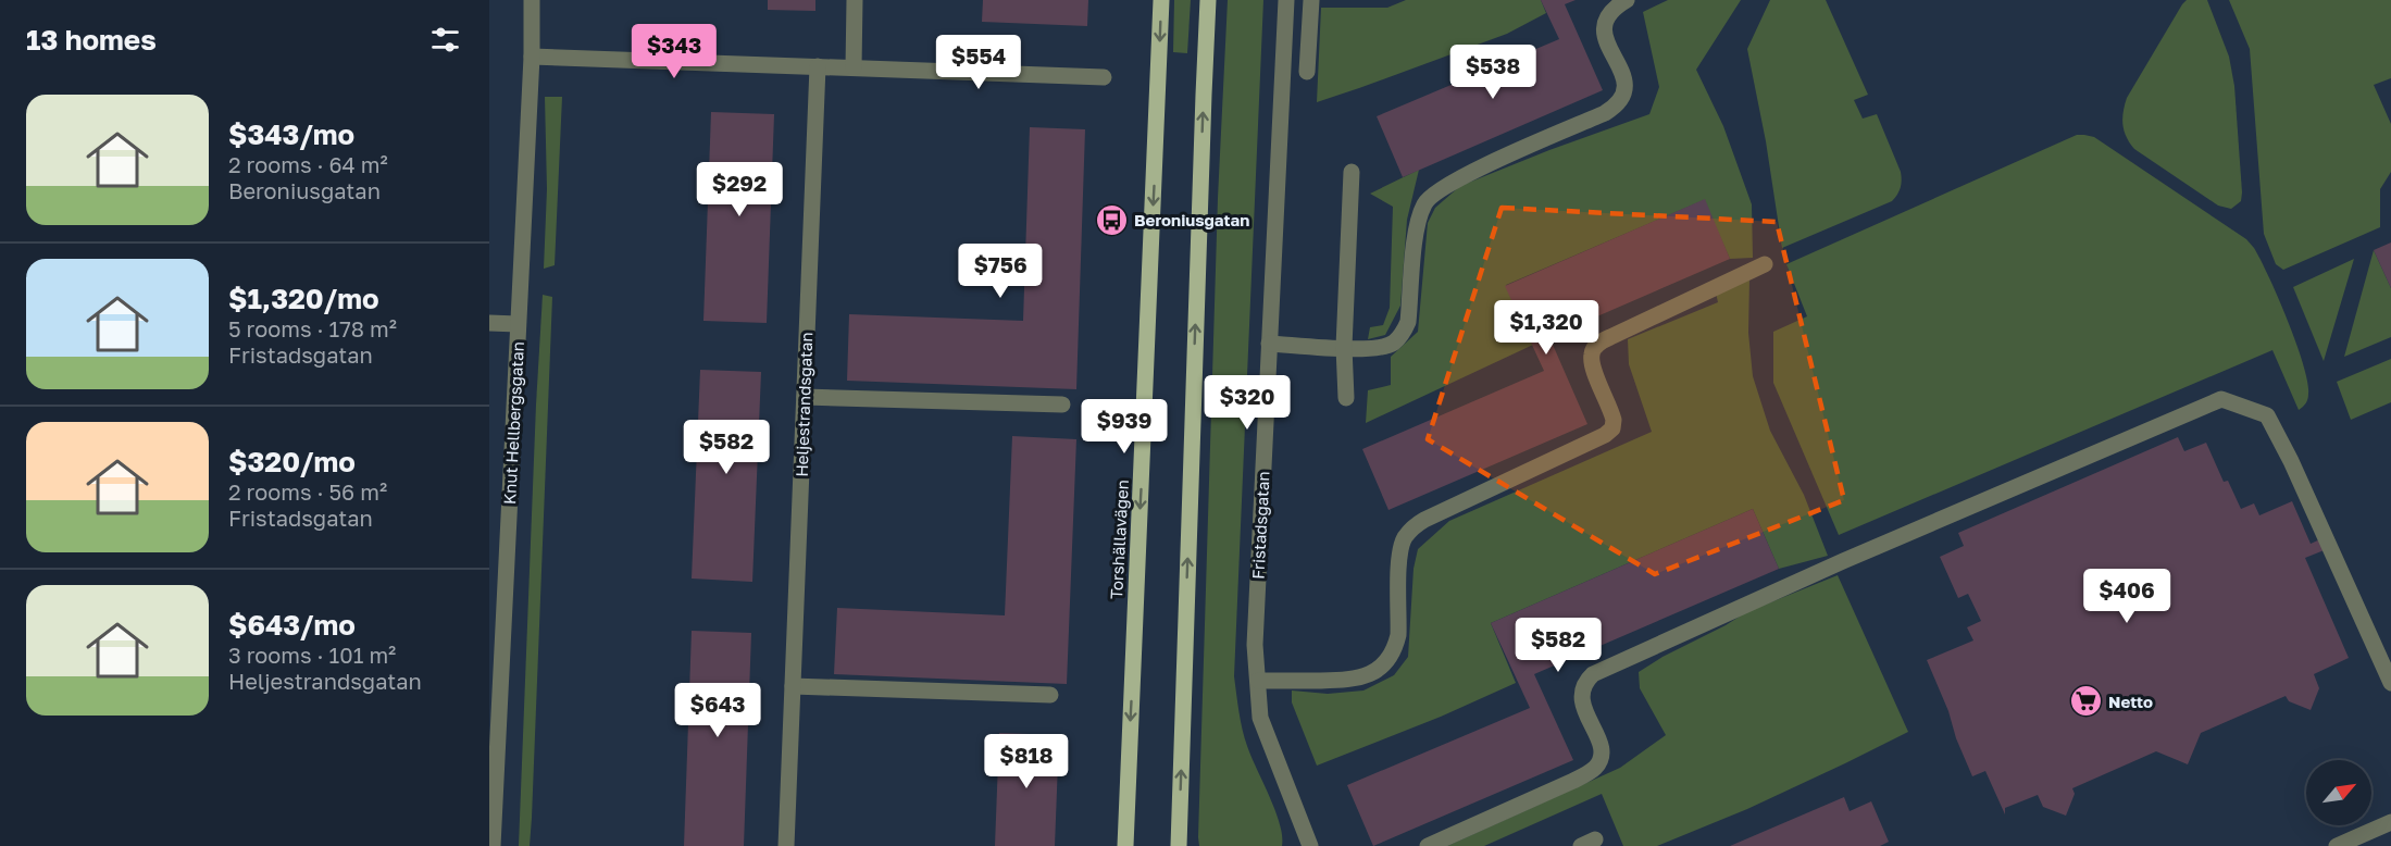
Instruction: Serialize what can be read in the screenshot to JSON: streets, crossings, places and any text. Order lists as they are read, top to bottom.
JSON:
{
  "streets": {
    "main road": ["Torshällavägen"],
    "street": ["Heljestrandsgatan", "Knut Hellbergsgatan", "Fristadsgatan"]
  },
  "places": {
    "bus stop": ["Beroniusgatan"],
    "supermarket": ["Netto"]
  },
  "north": "top right",
  "page": {
    "heading": "13 homes",
    "price": [
      "$343",
      "$554",
      "$538",
      "$292",
      "$756",
      "$1,320",
      "$320",
      "$939",
      "$582",
      "$406",
      "$582",
      "$643",
      "$818"
    ],
    "list": [
      {
        "name": "$343/mo",
        "note": "2 rooms · 64 m² · Beroniusgatan"
      },
      {
        "name": "$1,320/mo",
        "note": "5 rooms · 178 m² · Fristadsgatan"
      },
      {
        "name": "$320/mo",
        "note": "2 rooms · 56 m² · Fristadsgatan"
      },
      {
        "name": "$643/mo",
        "note": "3 rooms · 101 m² · Heljestrandsgatan"
      }
    ]
  }
}
